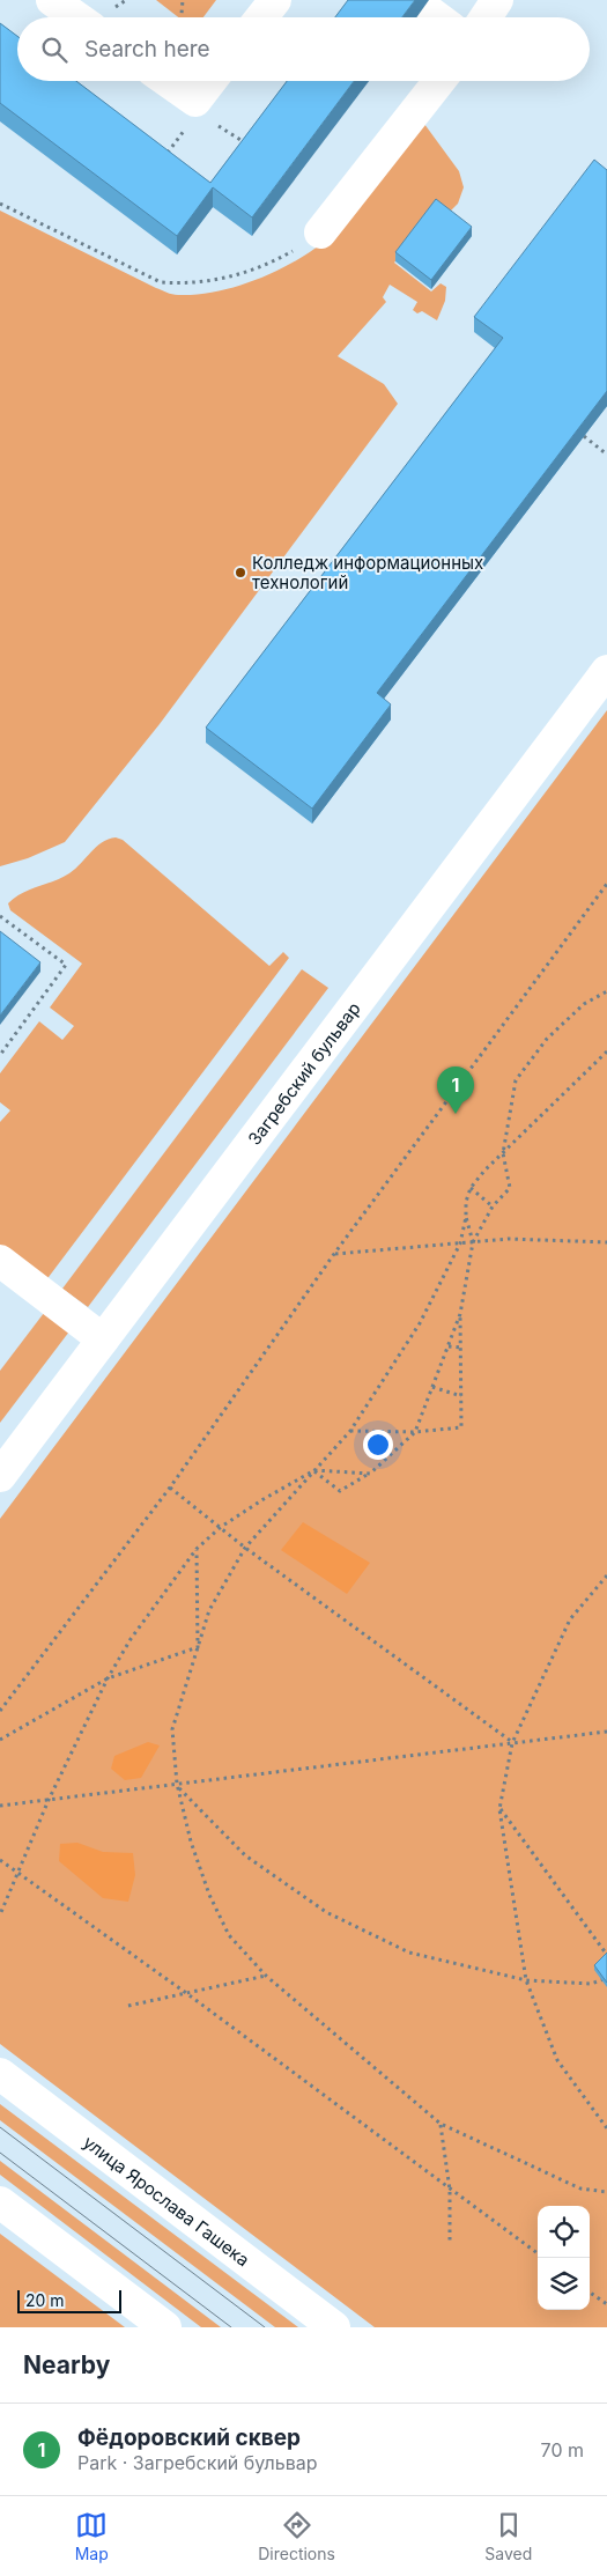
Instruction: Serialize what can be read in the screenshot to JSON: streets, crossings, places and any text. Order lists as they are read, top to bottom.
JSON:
{
  "streets": {
    "street": ["Загребский бульвар", "улица Ярослава Гашека"]
  },
  "places": ["Колледж информационных технологий"],
  "scale_bar": "20 m",
  "page": {
    "search": "Search here",
    "pins": "1",
    "scale": "20 m",
    "heading": "Nearby",
    "list": [
      {
        "mark": "1",
        "name": "Фёдоровский сквер",
        "note": "Park · Загребский бульвар",
        "value": "70 m"
      }
    ],
    "nav": ["Map", "Directions", "Saved"]
  }
}
